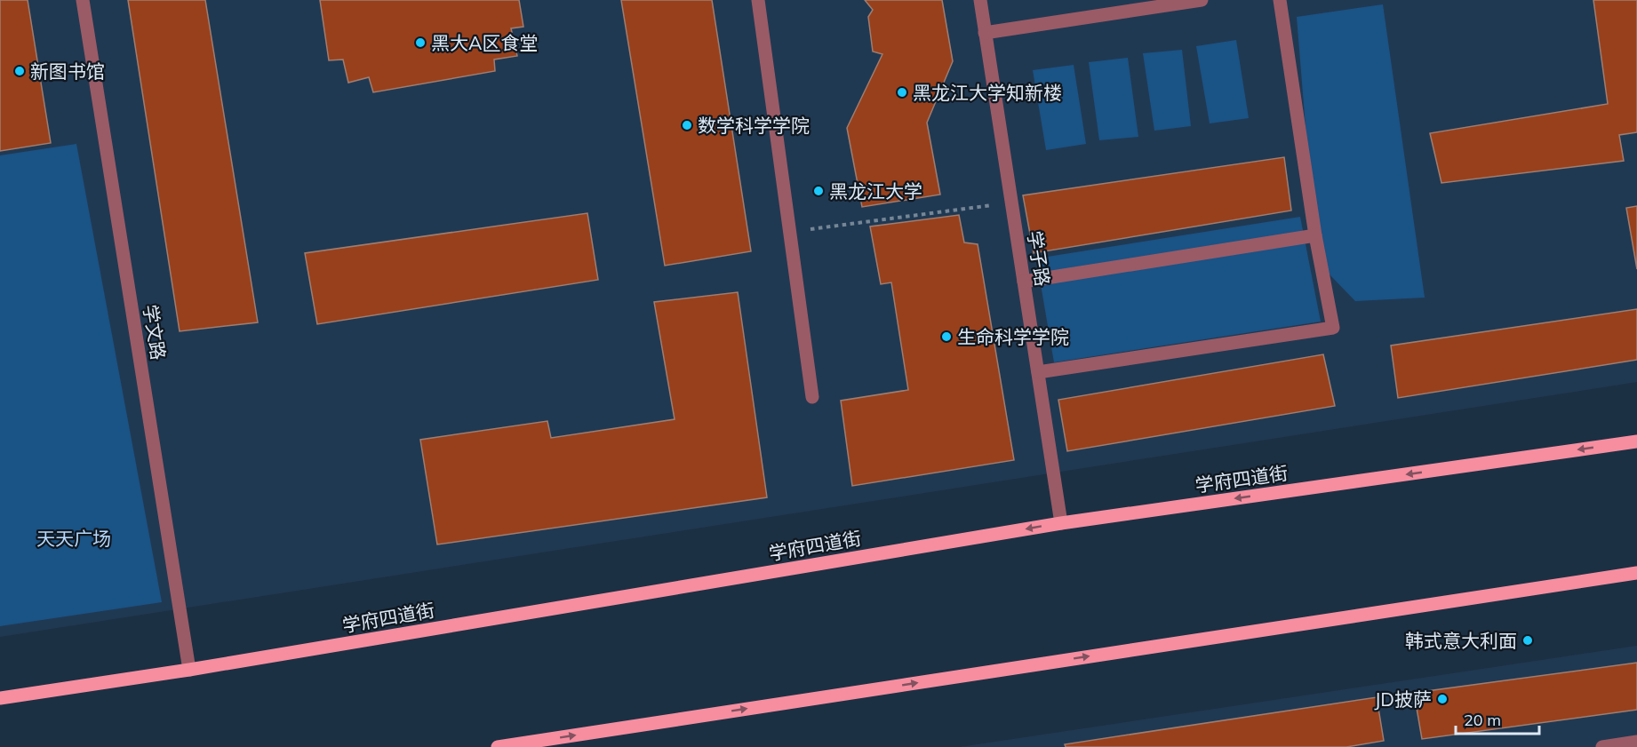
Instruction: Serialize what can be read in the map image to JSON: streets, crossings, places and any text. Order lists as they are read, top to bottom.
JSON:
{
  "streets": {
    "main road": ["学府四道街"],
    "street": ["学子路", "学文路"]
  },
  "crossings": [
    ["学子路", "学府四道街"],
    ["学文路", "学府四道街"]
  ],
  "one_way": ["学府四道街"],
  "parks": ["天天广场"],
  "places": [
    "黑大A区食堂",
    "新图书馆",
    "黑龙江大学知新楼",
    "数学科学学院",
    "黑龙江大学",
    "生命科学学院",
    "韩式意大利面",
    "JD披萨"
  ],
  "scale_bar": "20 m"
}
